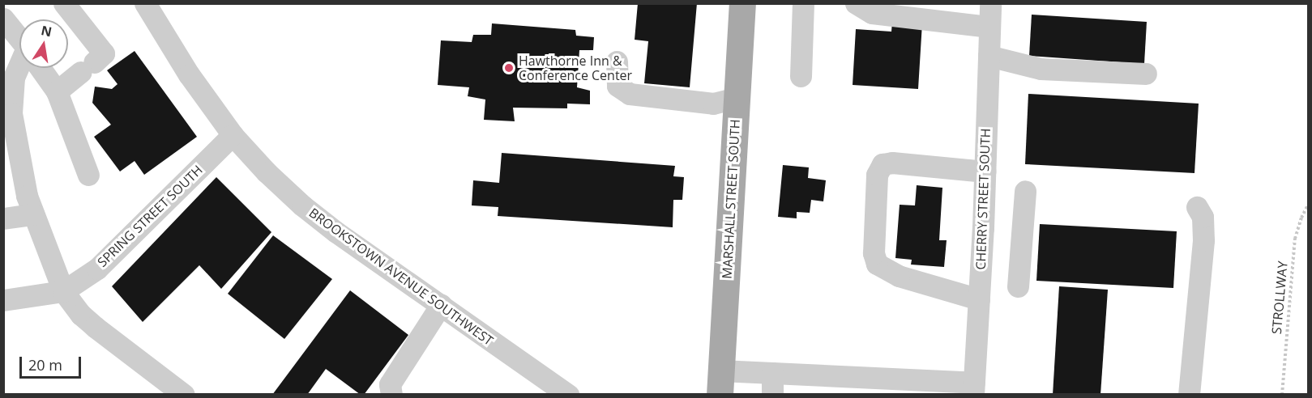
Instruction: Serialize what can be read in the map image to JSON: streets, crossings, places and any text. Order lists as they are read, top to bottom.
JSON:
{
  "streets": {
    "main road": ["MARSHALL STREET SOUTH"],
    "street": ["CHERRY STREET SOUTH", "SPRING STREET SOUTH", "BROOKSTOWN AVENUE SOUTHWEST"],
    "path": ["STROLLWAY"]
  },
  "crossings": [
    ["SPRING STREET SOUTH", "BROOKSTOWN AVENUE SOUTHWEST"]
  ],
  "places": ["Hawthorne Inn & Conference Center"],
  "scale_bar": "20 m",
  "north": "top"
}
